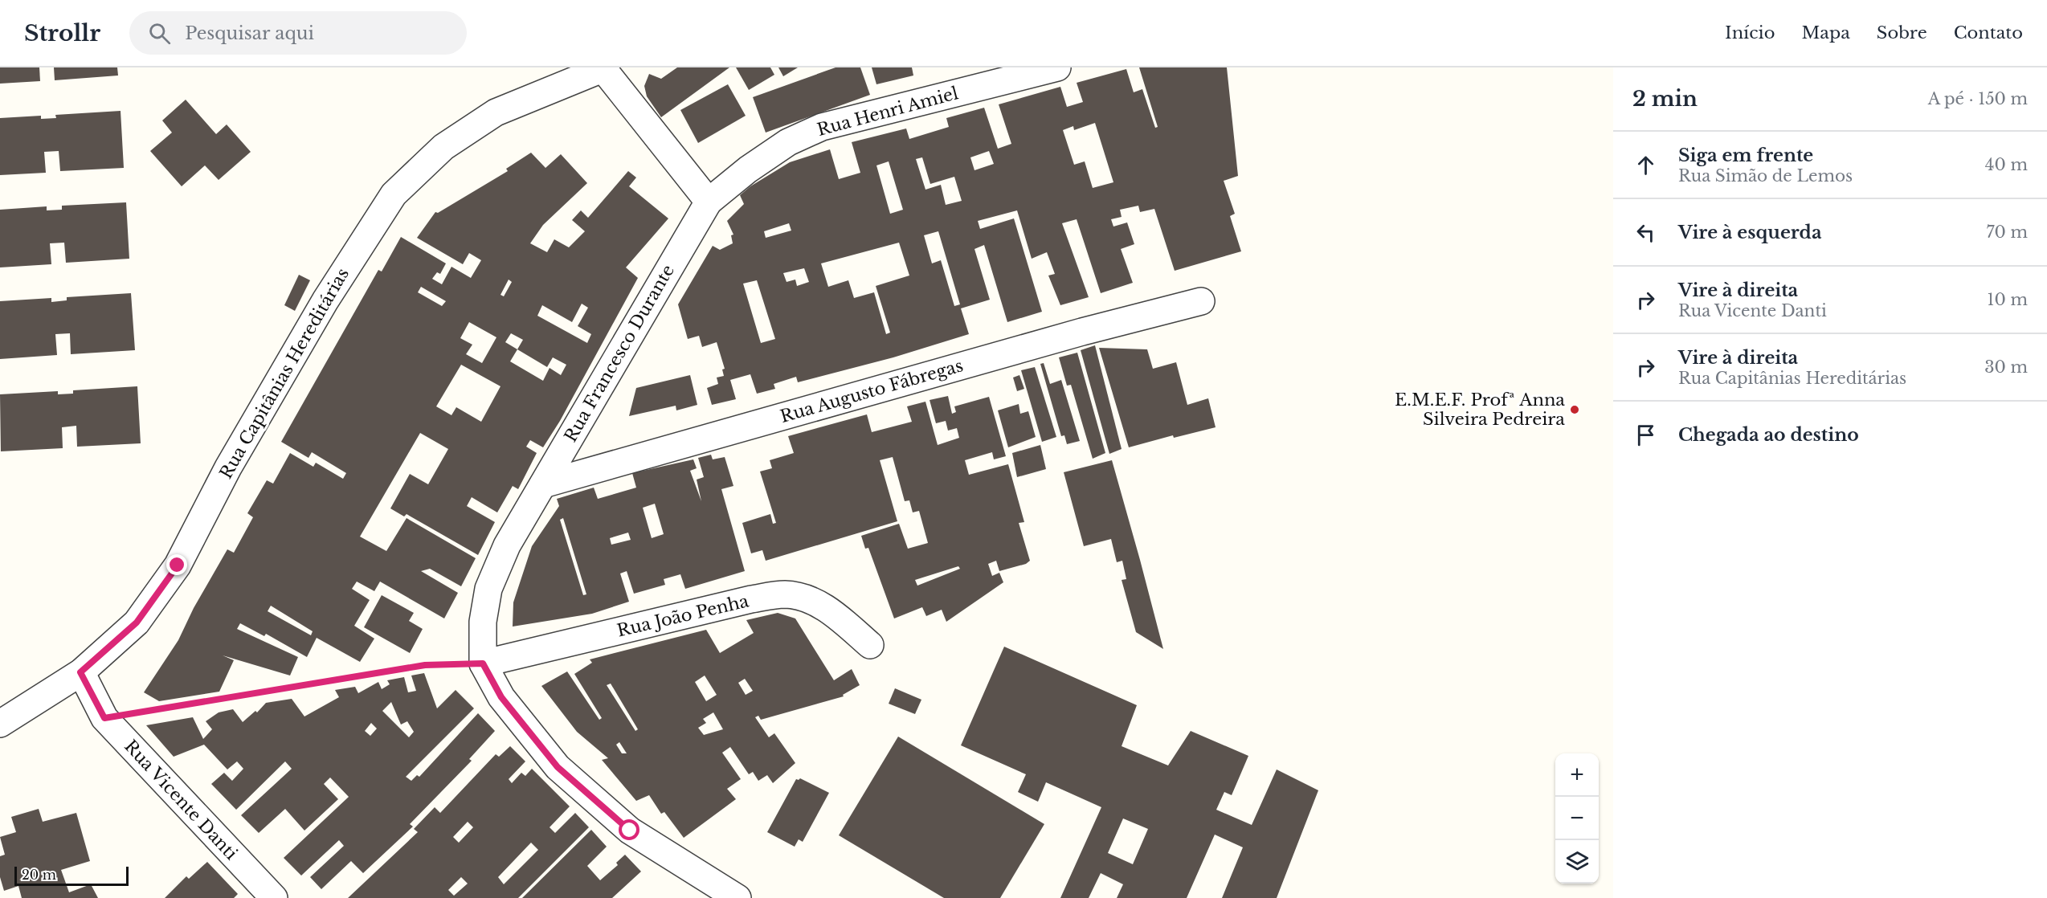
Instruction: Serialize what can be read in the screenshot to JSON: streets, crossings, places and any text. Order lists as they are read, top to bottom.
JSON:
{
  "streets": {
    "street": [
      "Rua Henri Amiel",
      "Rua Francesco Durante",
      "Rua Capitânias Hereditárias",
      "Rua Augusto Fábregas",
      "Rua João Penha",
      "Rua Vicente Danti"
    ]
  },
  "crossings": [
    ["Rua Henri Amiel", "Rua Francesco Durante"],
    ["Rua Francesco Durante", "Rua Augusto Fábregas"],
    ["Rua Francesco Durante", "Rua João Penha"],
    ["Rua Capitânias Hereditárias", "Rua Vicente Danti"]
  ],
  "places": ["E.M.E.F. Profª Anna Silveira Pedreira"],
  "scale_bar": "20 m",
  "page": {
    "header": "Strollr",
    "search": "Pesquisar aqui",
    "nav": [
      "Início",
      "Mapa",
      "Sobre",
      "Contato"
    ],
    "heading": ["2 min", "A pé · 150 m"],
    "list": [
      ["Siga em frente", "Rua Simão de Lemos", "40 m"],
      ["Vire à esquerda", "70 m"],
      ["Vire à direita", "Rua Vicente Danti", "10 m"],
      ["Vire à direita", "Rua Capitânias Hereditárias", "30 m"],
      "Chegada ao destino"
    ],
    "map_buttons": ["+", "−"],
    "scale": "20 m"
  }
}
